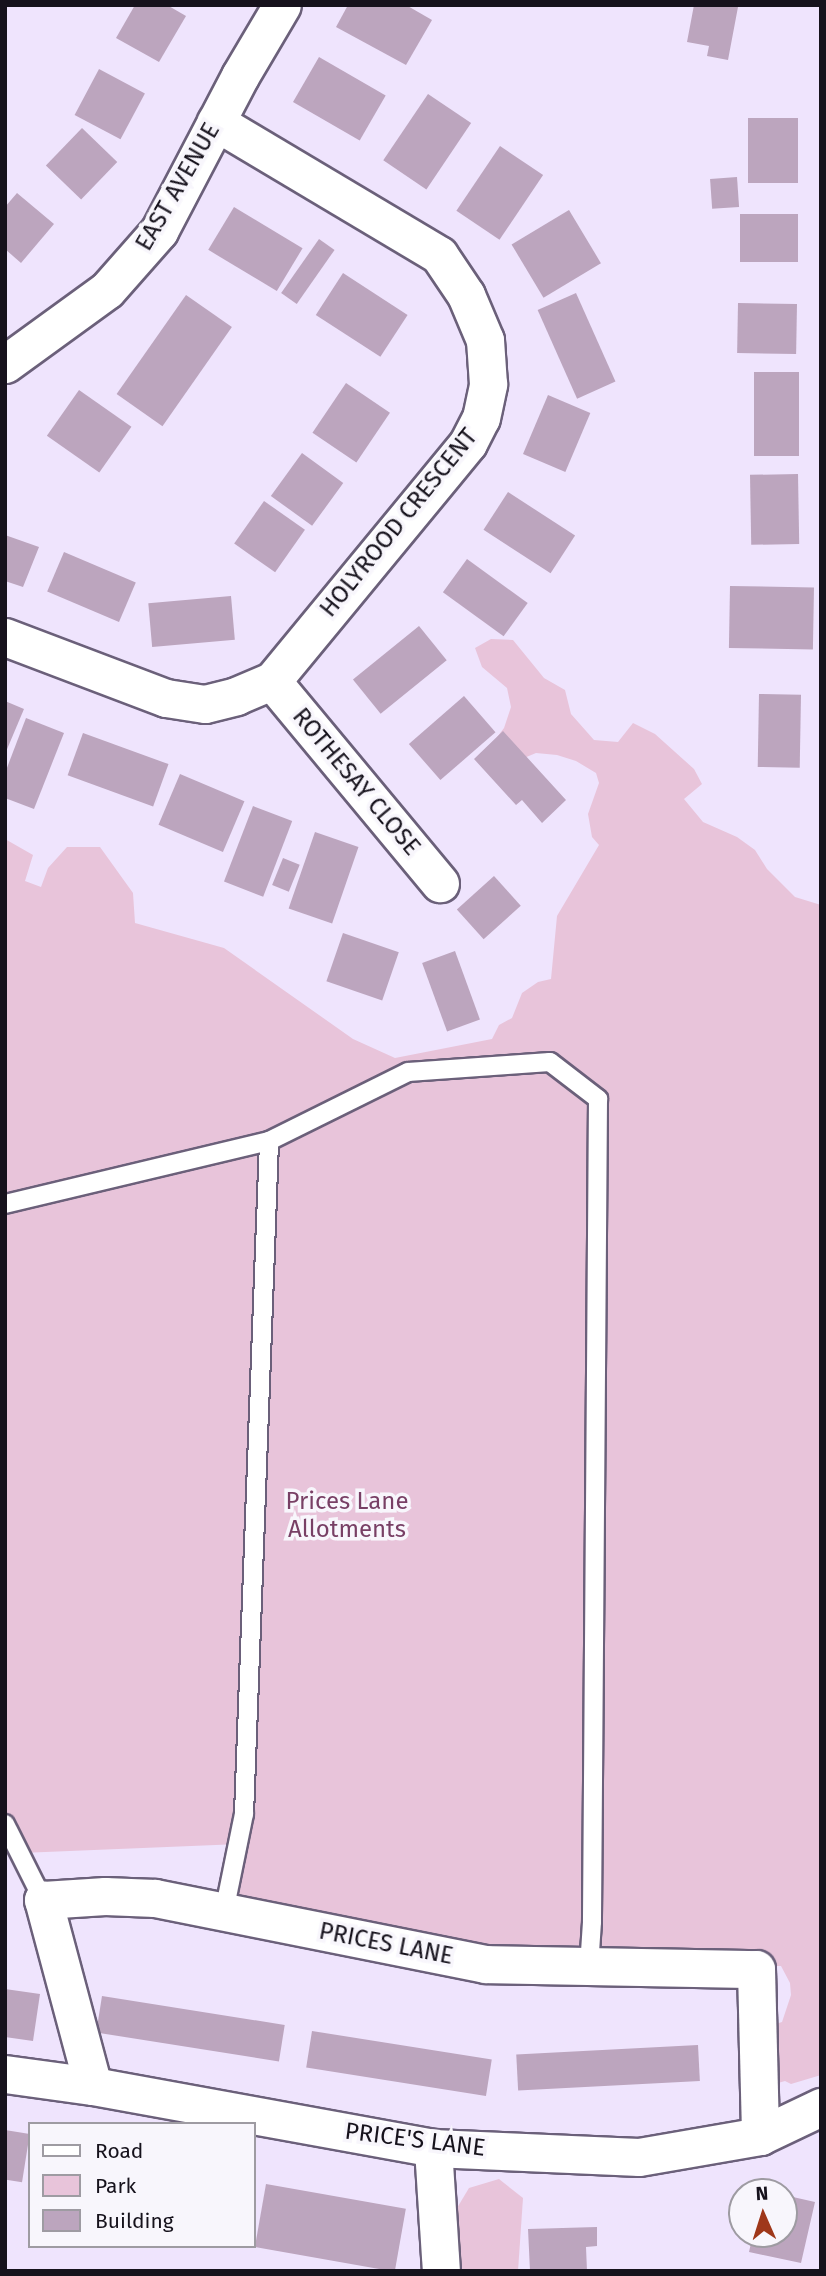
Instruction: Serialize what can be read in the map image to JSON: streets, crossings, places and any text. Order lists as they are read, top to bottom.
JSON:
{
  "streets": {
    "street": [
      "EAST AVENUE",
      "HOLYROOD CRESCENT",
      "ROTHESAY CLOSE",
      "PRICES LANE",
      "PRICE'S LANE"
    ]
  },
  "crossings": [
    ["EAST AVENUE", "HOLYROOD CRESCENT"],
    ["HOLYROOD CRESCENT", "ROTHESAY CLOSE"],
    ["PRICES LANE", "PRICE'S LANE"]
  ],
  "parks": ["Prices Lane Allotments"],
  "legend": ["Road", "Park", "Building"],
  "north": "top"
}
